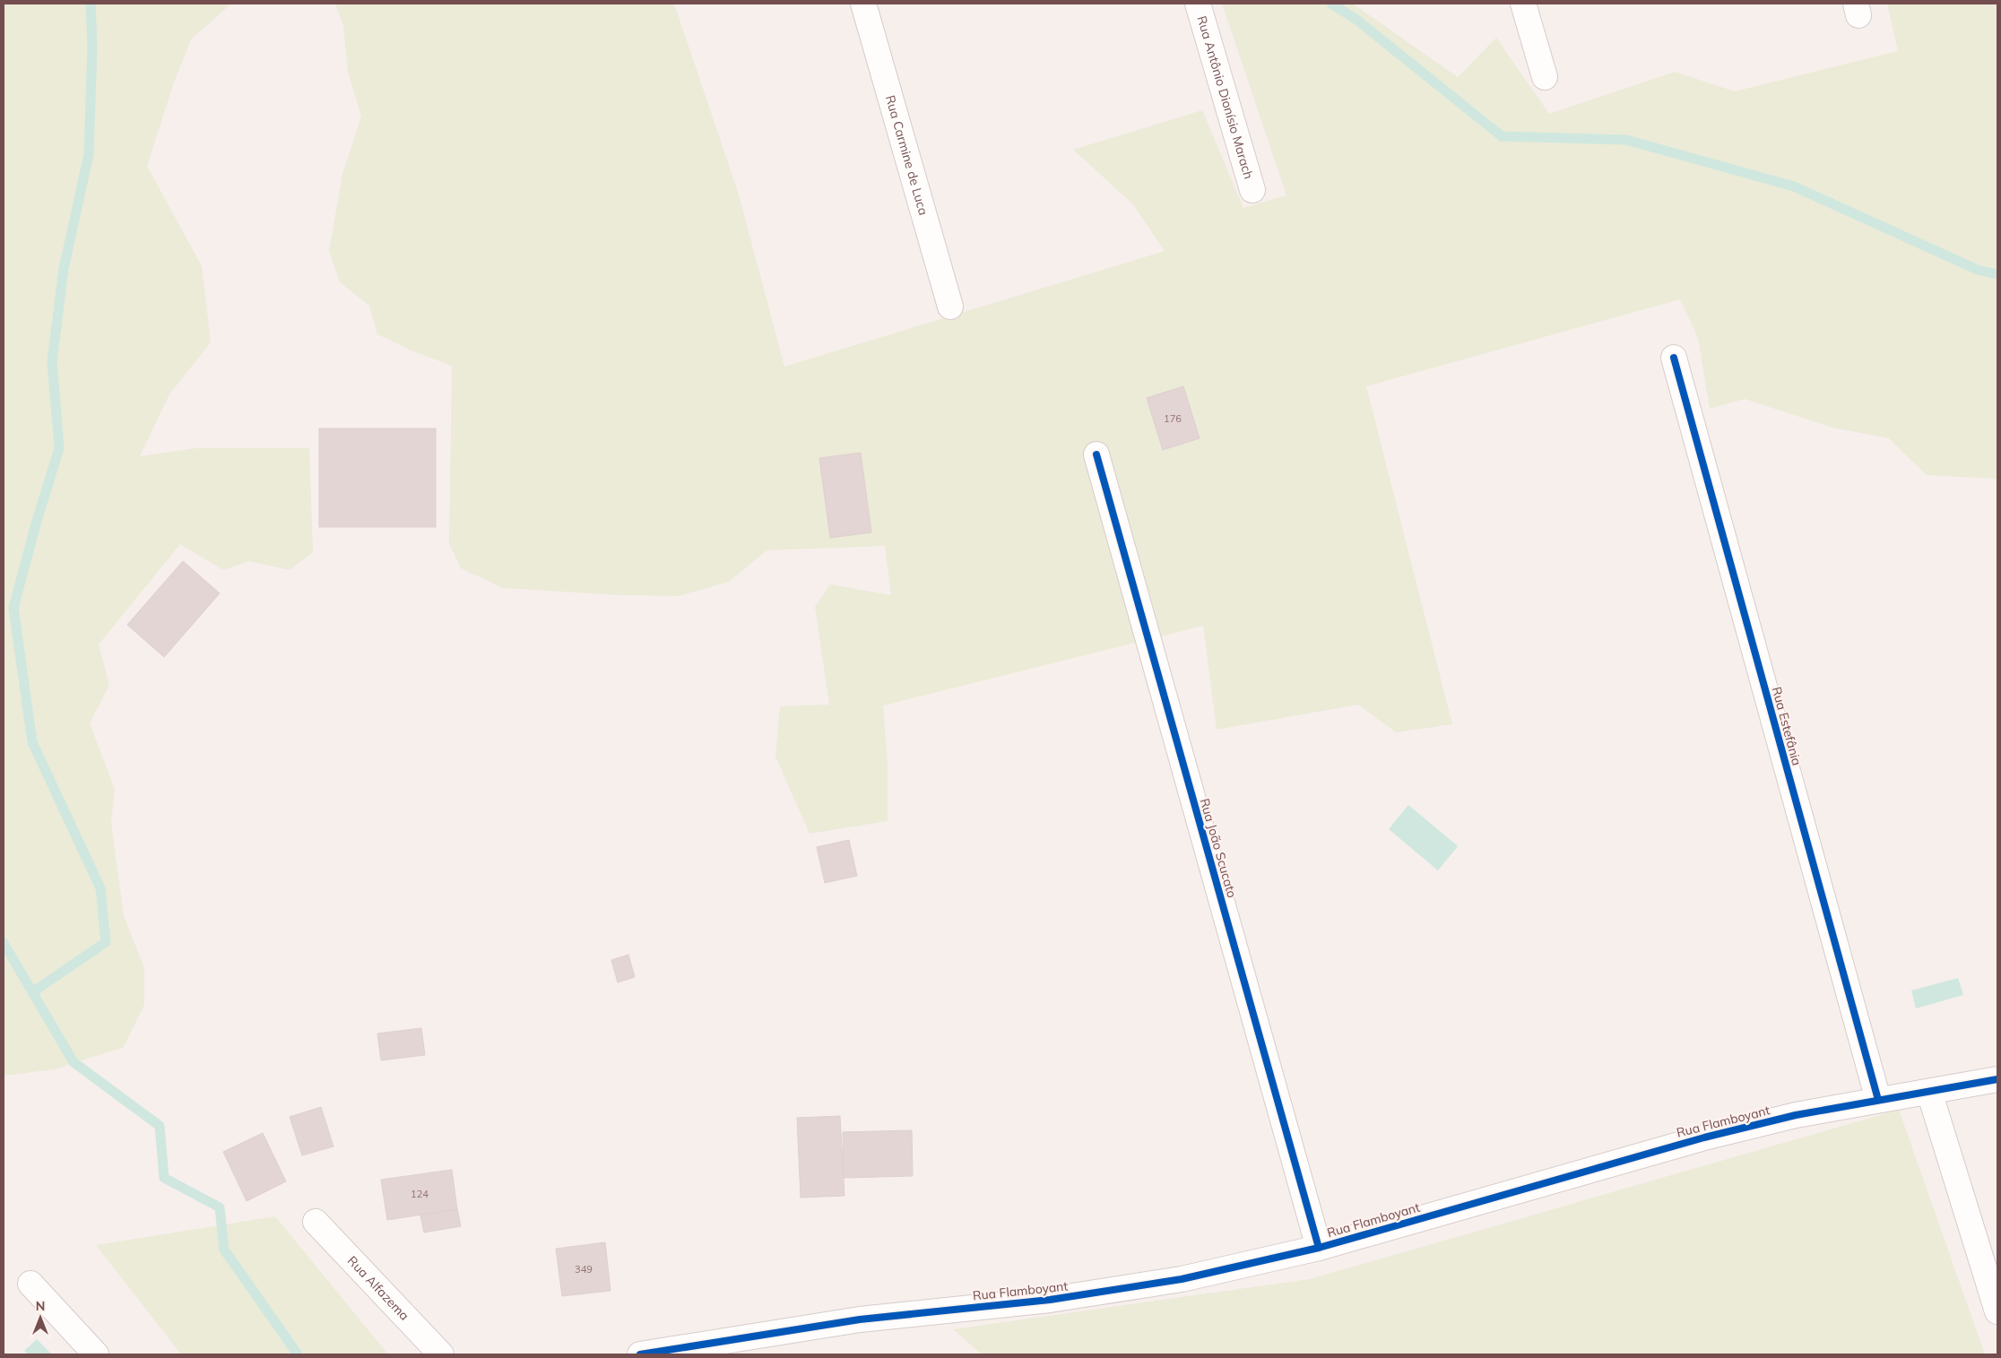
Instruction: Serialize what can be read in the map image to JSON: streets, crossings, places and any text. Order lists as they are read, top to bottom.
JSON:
{
  "streets": {
    "street": [
      "Rua Antônio Dionísio Marach",
      "Rua Carmine de Luca",
      "Rua Estefânia",
      "Rua João Scucato",
      "Rua Flamboyant",
      "Rua Alfazema"
    ]
  },
  "crossings": [
    ["Rua Estefânia", "Rua Flamboyant"],
    ["Rua João Scucato", "Rua Flamboyant"]
  ],
  "house_numbers": ["176", "124", "349"],
  "north": "top"
}
